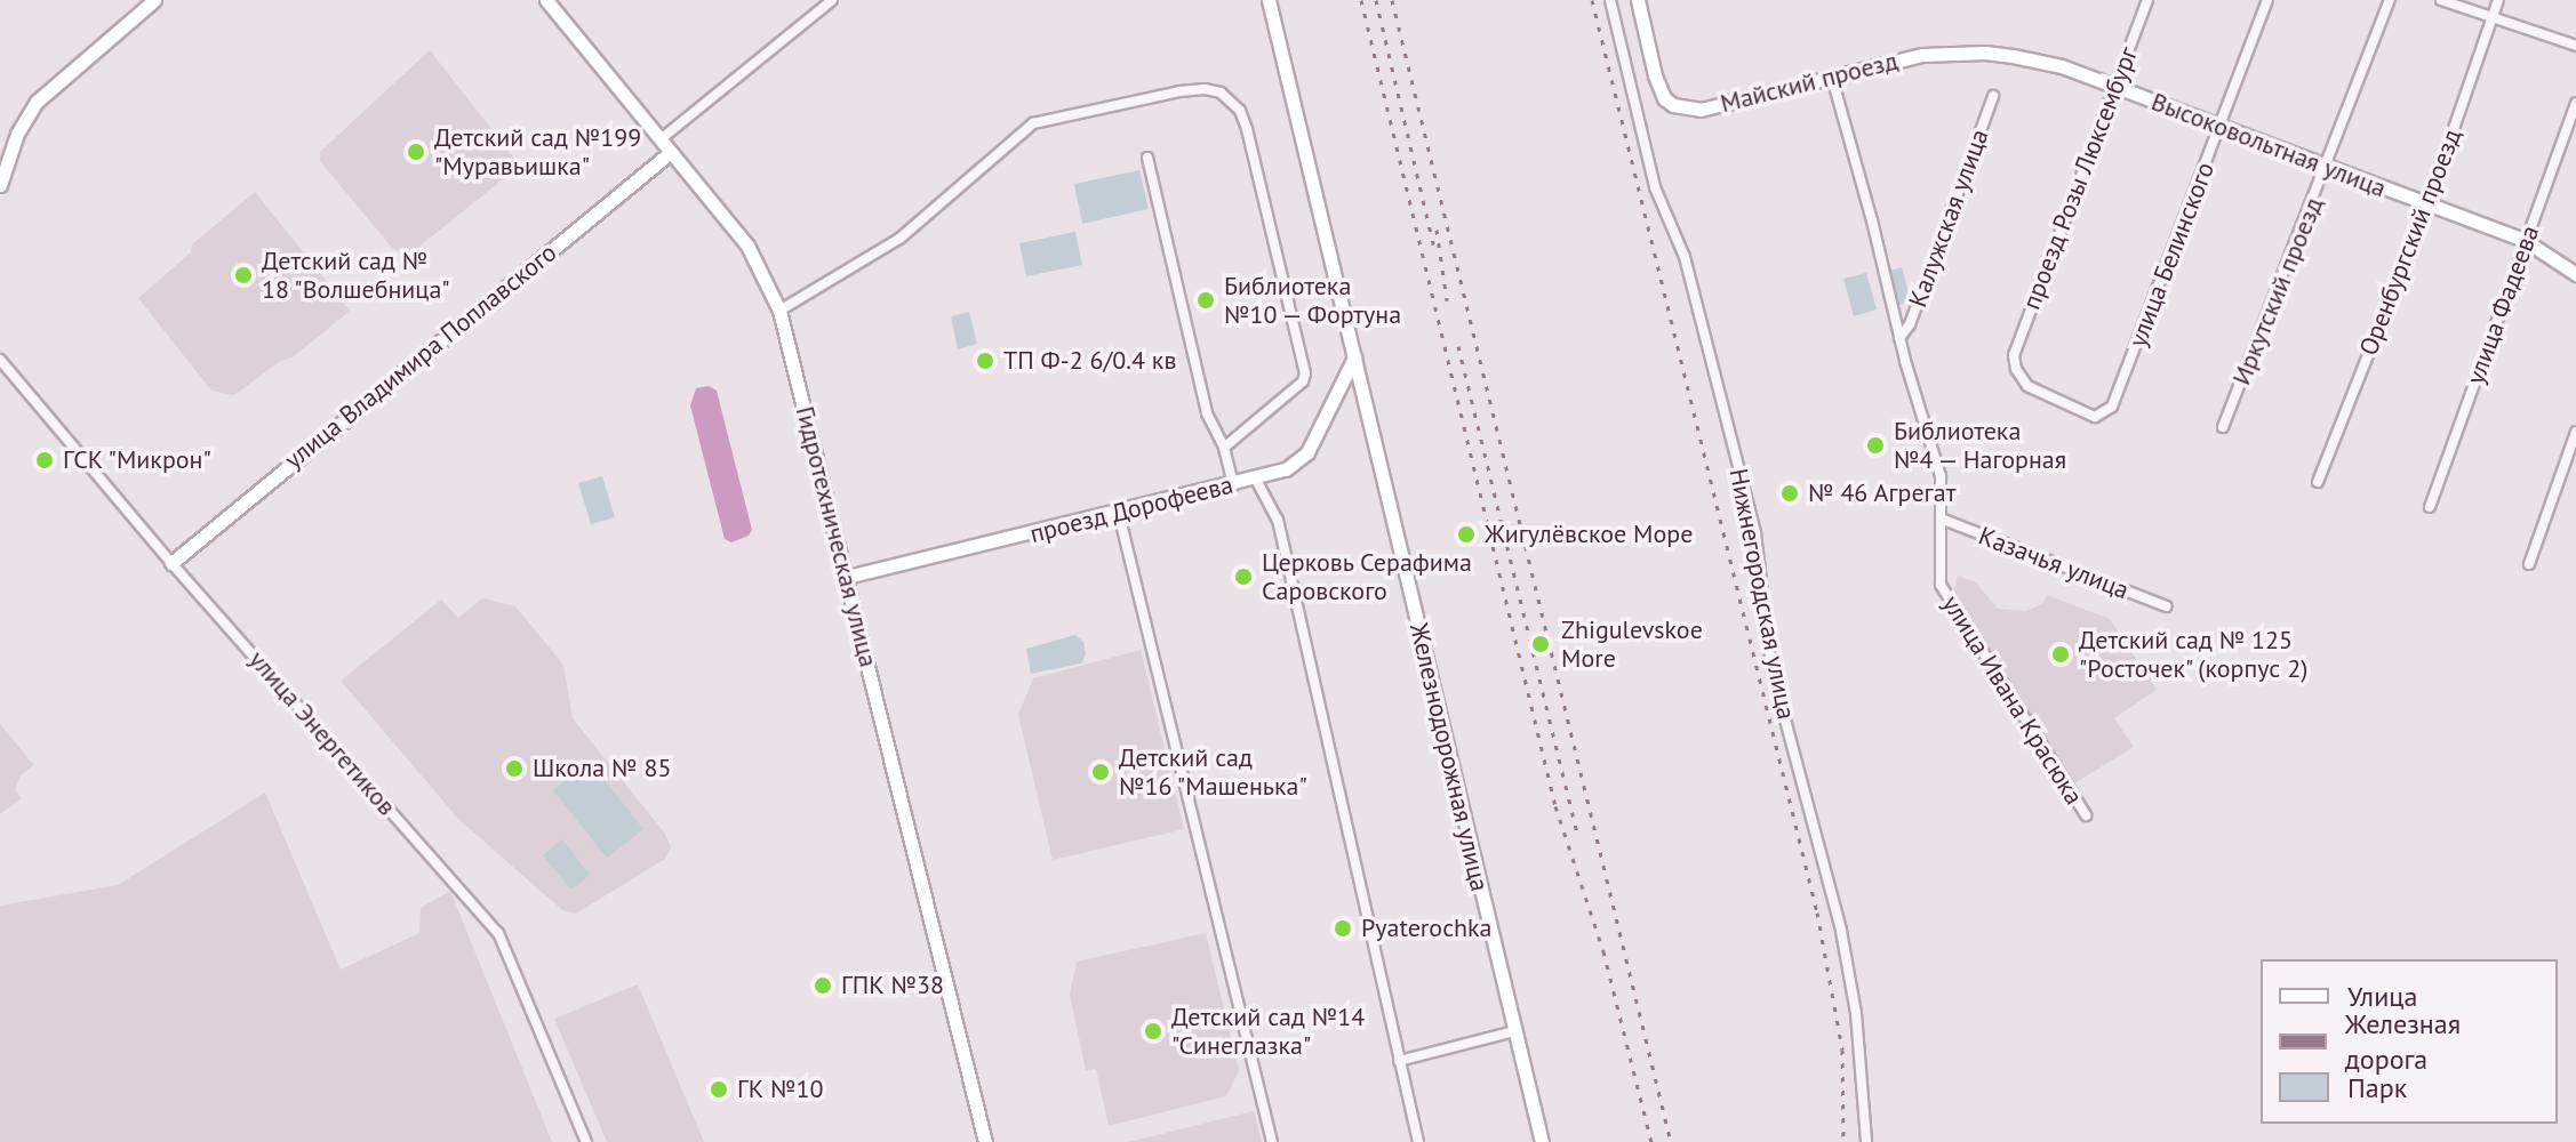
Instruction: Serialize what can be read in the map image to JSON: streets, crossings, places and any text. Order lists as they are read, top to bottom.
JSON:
{
  "streets": {
    "main road": [
      "Майский проезд",
      "Высоковольтная улица",
      "улица Владимира Поплавского",
      "проезд Дорофеева",
      "Гидротехническая улица",
      "Железнодорожная улица"
    ],
    "street": [
      "проезд Розы Люксембург",
      "Калужская улица",
      "Оренбургский проезд",
      "улица Белинского",
      "Иркутский проезд",
      "улица Фадеева",
      "Казачья улица",
      "Нижнегородская улица",
      "улица Ивана Красюка",
      "улица Энергетиков"
    ]
  },
  "crossings": [
    ["Майский проезд", "Высоковольтная улица"],
    ["Майский проезд", "улица Ивана Красюка"],
    ["Высоковольтная улица", "проезд Розы Люксембург"],
    ["Высоковольтная улица", "Оренбургский проезд"],
    ["Высоковольтная улица", "улица Белинского"],
    ["Высоковольтная улица", "Иркутский проезд"],
    ["Высоковольтная улица", "улица Фадеева"],
    ["проезд Розы Люксембург", "улица Белинского"],
    ["Калужская улица", "улица Ивана Красюка"],
    ["улица Владимира Поплавского", "Гидротехническая улица"],
    ["улица Владимира Поплавского", "улица Энергетиков"],
    ["проезд Дорофеева", "Гидротехническая улица"],
    ["проезд Дорофеева", "Железнодорожная улица"],
    ["Казачья улица", "улица Ивана Красюка"]
  ],
  "places": [
    "Детский сад №199 \"Муравьишка\"",
    "Детский сад № 18 \"Волшебница\"",
    "Библиотека №10 — Фортуна",
    "ТП Ф-2 6/0.4 кв",
    "Библиотека №4 — Нагорная",
    "ГСК \"Микрон\"",
    "№ 46 Агрегат",
    "Жигулёвское Море",
    "Церковь Серафима Саровского",
    "Zhigulevskoe More",
    "Детский сад № 125 \"Росточек\" (корпус 2)",
    "Школа № 85",
    "Детский сад №16 \"Машенька\"",
    "Pyaterochka",
    "ГПК №38",
    "Детский сад №14 \"Синеглазка\"",
    "ГК №10"
  ],
  "legend": ["Улица", "Железная дорога", "Парк"]
}
